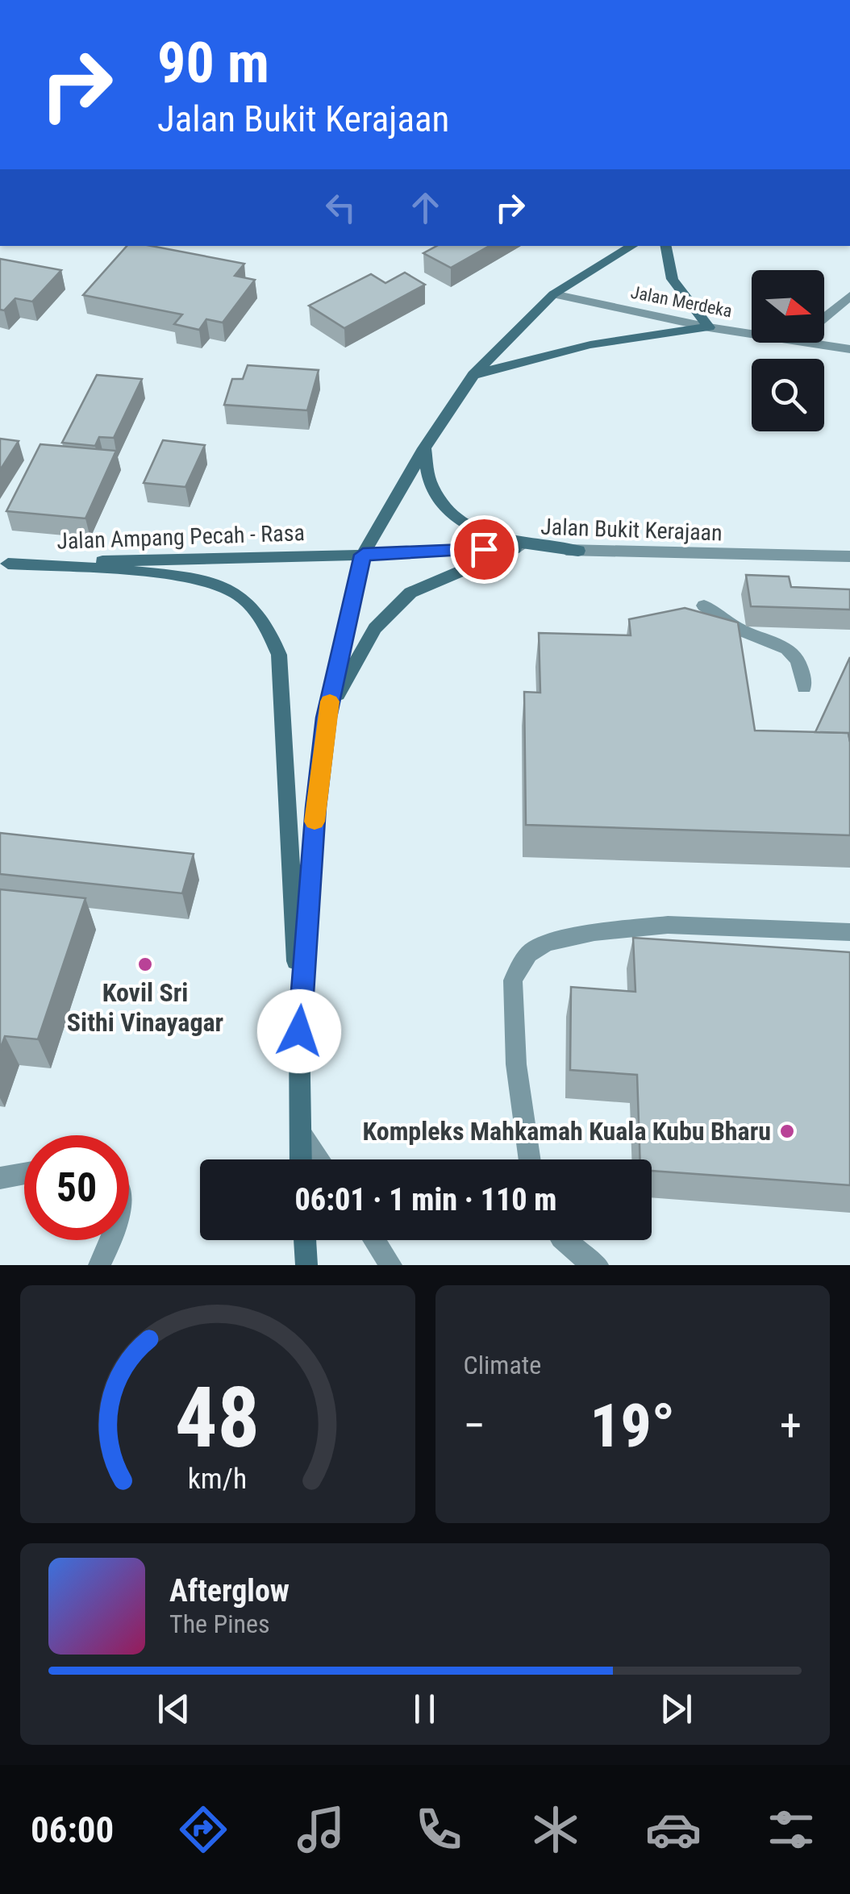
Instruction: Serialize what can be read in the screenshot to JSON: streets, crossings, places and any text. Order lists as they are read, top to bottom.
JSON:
{
  "streets": {
    "main road": ["Jalan Ampang Pecah - Rasa"],
    "street": ["Jalan Merdeka", "Jalan Bukit Kerajaan"]
  },
  "crossings": [
    ["Jalan Bukit Kerajaan", "Jalan Ampang Pecah - Rasa"]
  ],
  "places": ["Kovil Sri Sithi Vinayagar", "Kompleks Mahkamah Kuala Kubu Bharu"],
  "north": "right",
  "page": {
    "turn": ["90 m", "Jalan Bukit Kerajaan"],
    "limit": "50",
    "trip": "06:01 · 1 min · 110 m",
    "tile": "Climate",
    "heat": ["−", "19°", "+"],
    "song": ["Afterglow", "The Pines"],
    "tabs": "06:00",
    "gauge": ["48", "km/h"]
  }
}
